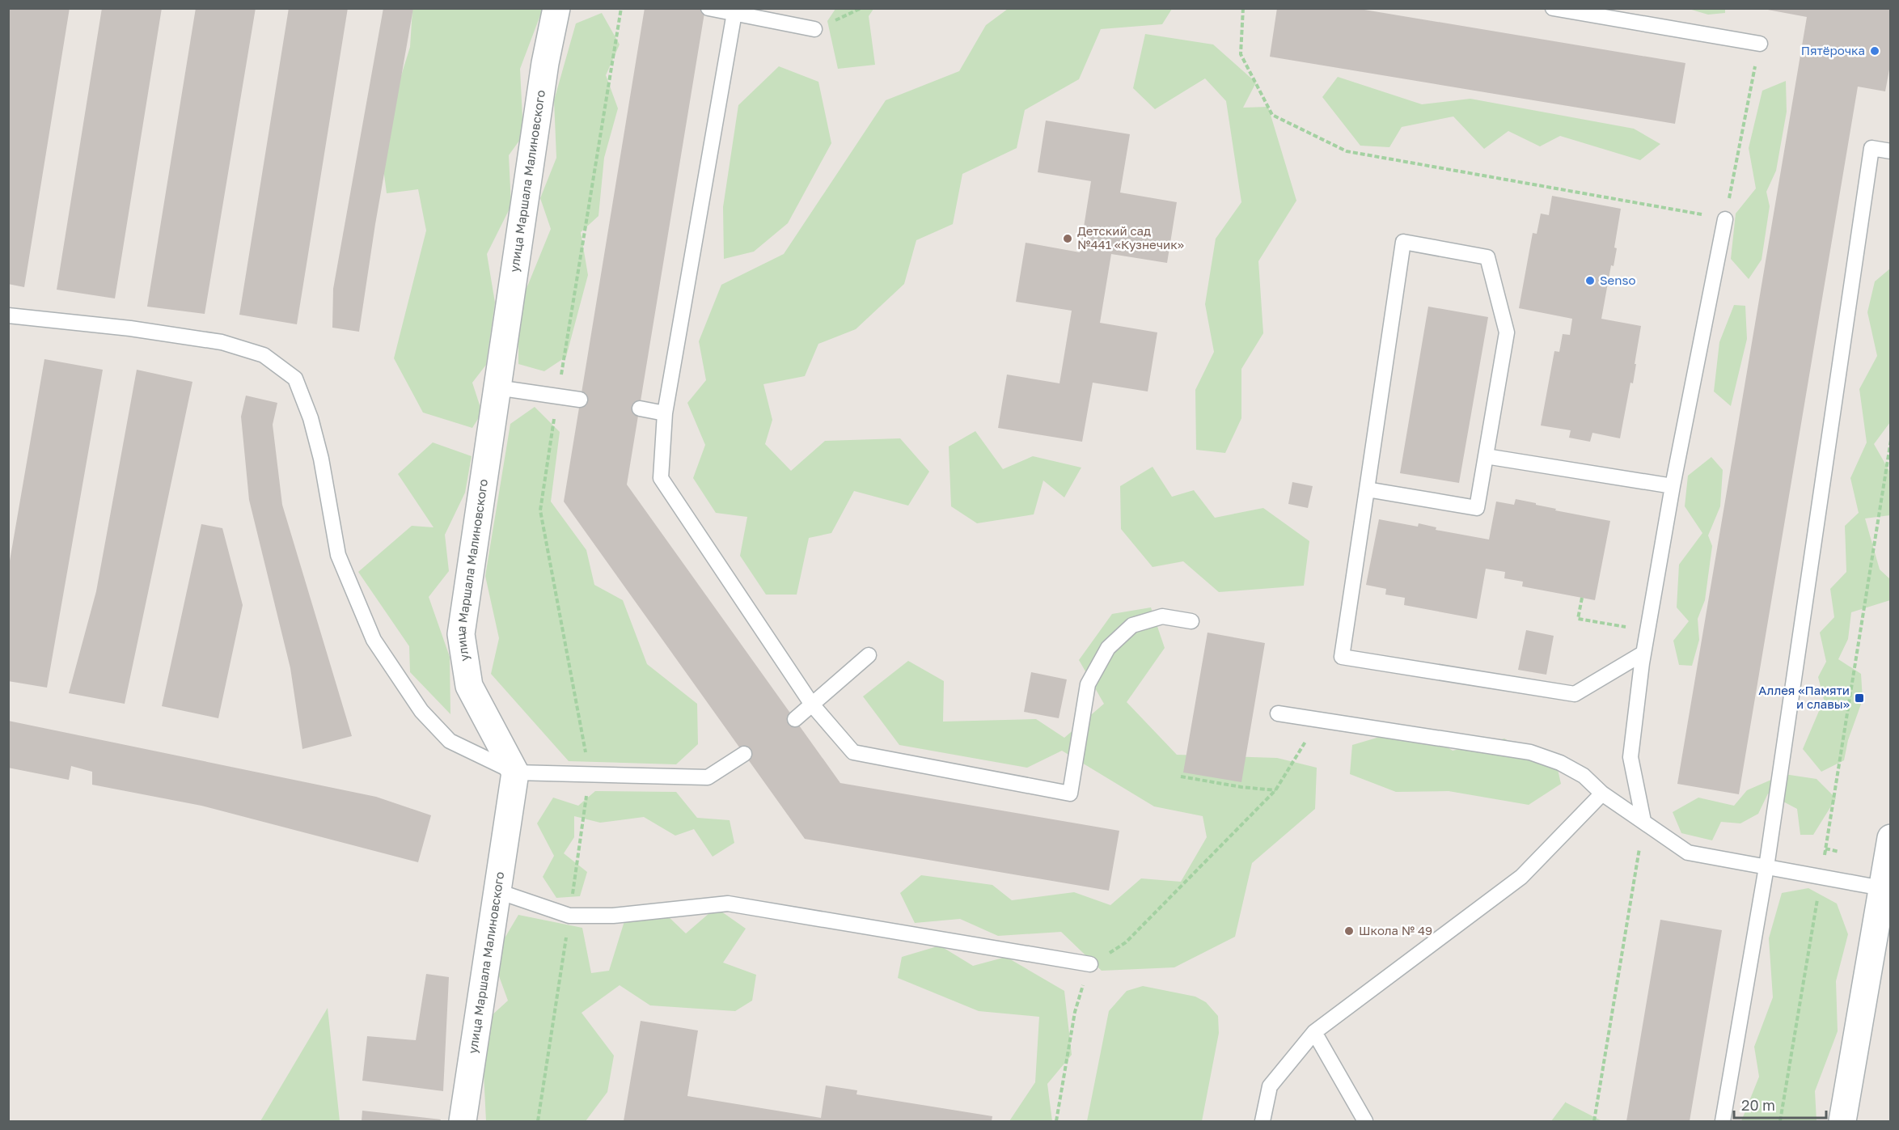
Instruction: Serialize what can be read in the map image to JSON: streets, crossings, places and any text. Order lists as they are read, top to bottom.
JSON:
{
  "streets": {
    "street": ["улица Маршала Малиновского"]
  },
  "places": {
    "other": [
      "Пятёрочка",
      "Детский сад №441 «Кузнечик»",
      "Senso",
      "Школа № 49"
    ],
    "transit": ["Аллея «Памяти и славы»"]
  },
  "scale_bar": "20 m"
}
